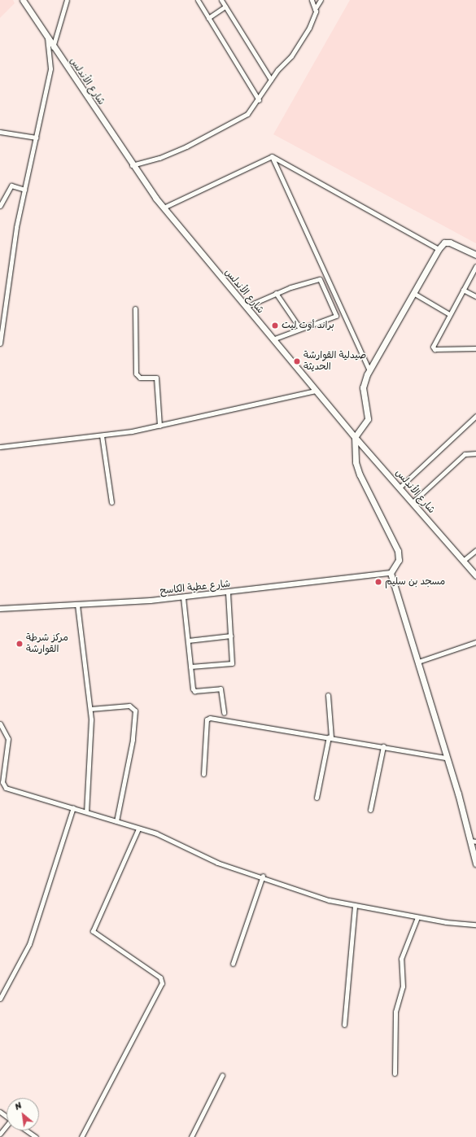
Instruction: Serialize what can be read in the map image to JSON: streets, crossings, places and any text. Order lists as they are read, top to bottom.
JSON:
{
  "streets": {
    "main road": ["شارع الأندلس"],
    "street": ["شارع عطية الكاسح"]
  },
  "places": [
    "براند أوت ليت",
    "صيدلية القوارشة الحديثة",
    "مسجد بن سليم",
    "مركز شرطة القوارشة"
  ],
  "north": "top left"
}
